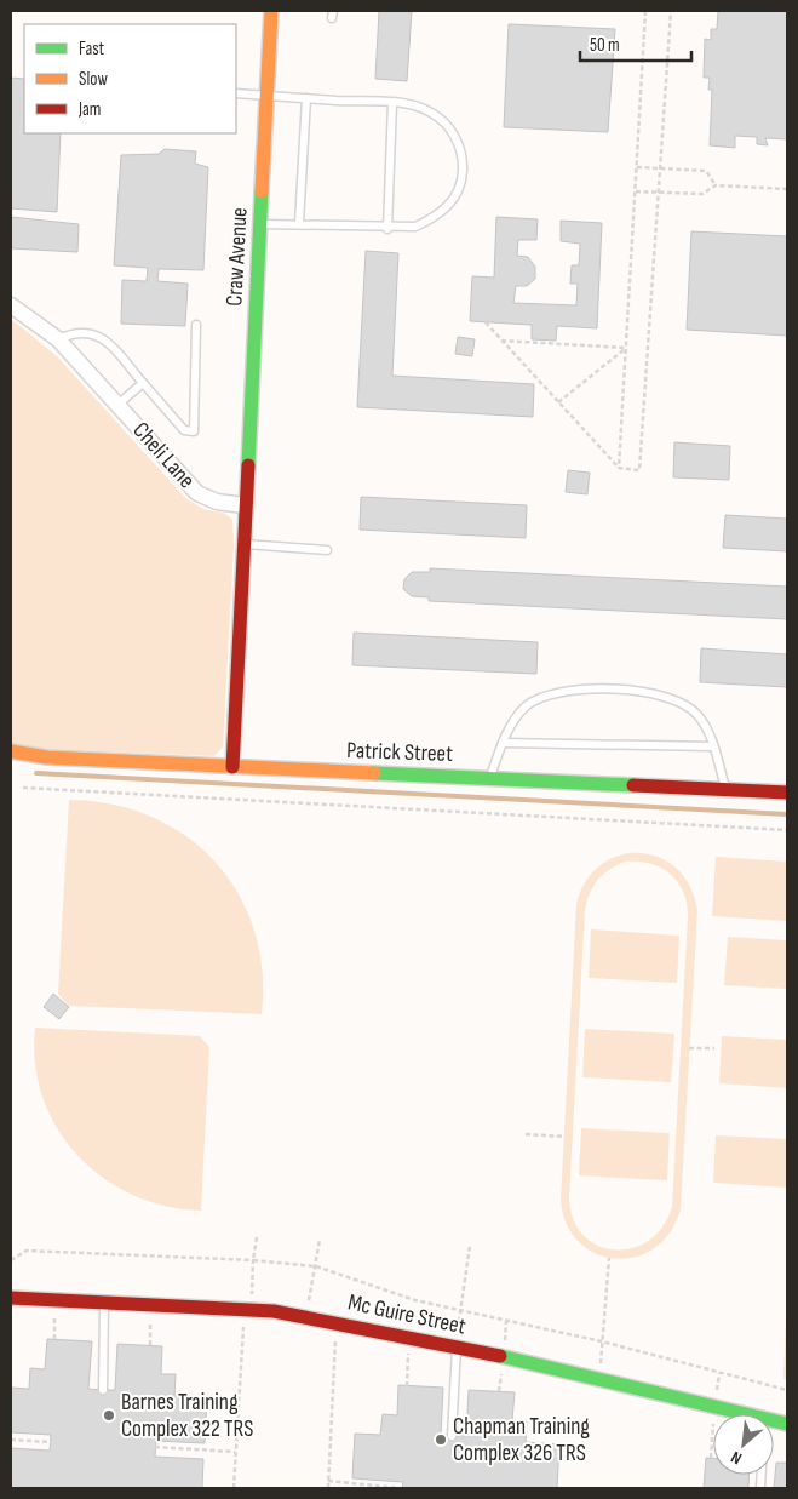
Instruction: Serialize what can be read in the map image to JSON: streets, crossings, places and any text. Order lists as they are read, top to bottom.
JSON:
{
  "streets": {
    "street": [
      "Craw Avenue",
      "Cheli Lane",
      "Patrick Street",
      "Mc Guire Street"
    ]
  },
  "crossings": [
    ["Craw Avenue", "Cheli Lane"]
  ],
  "places": ["Barnes Training Complex 322 TRS", "Chapman Training Complex 326 TRS"],
  "legend": ["Fast", "Slow", "Jam"],
  "scale_bar": "50 m",
  "north": "bottom left"
}
